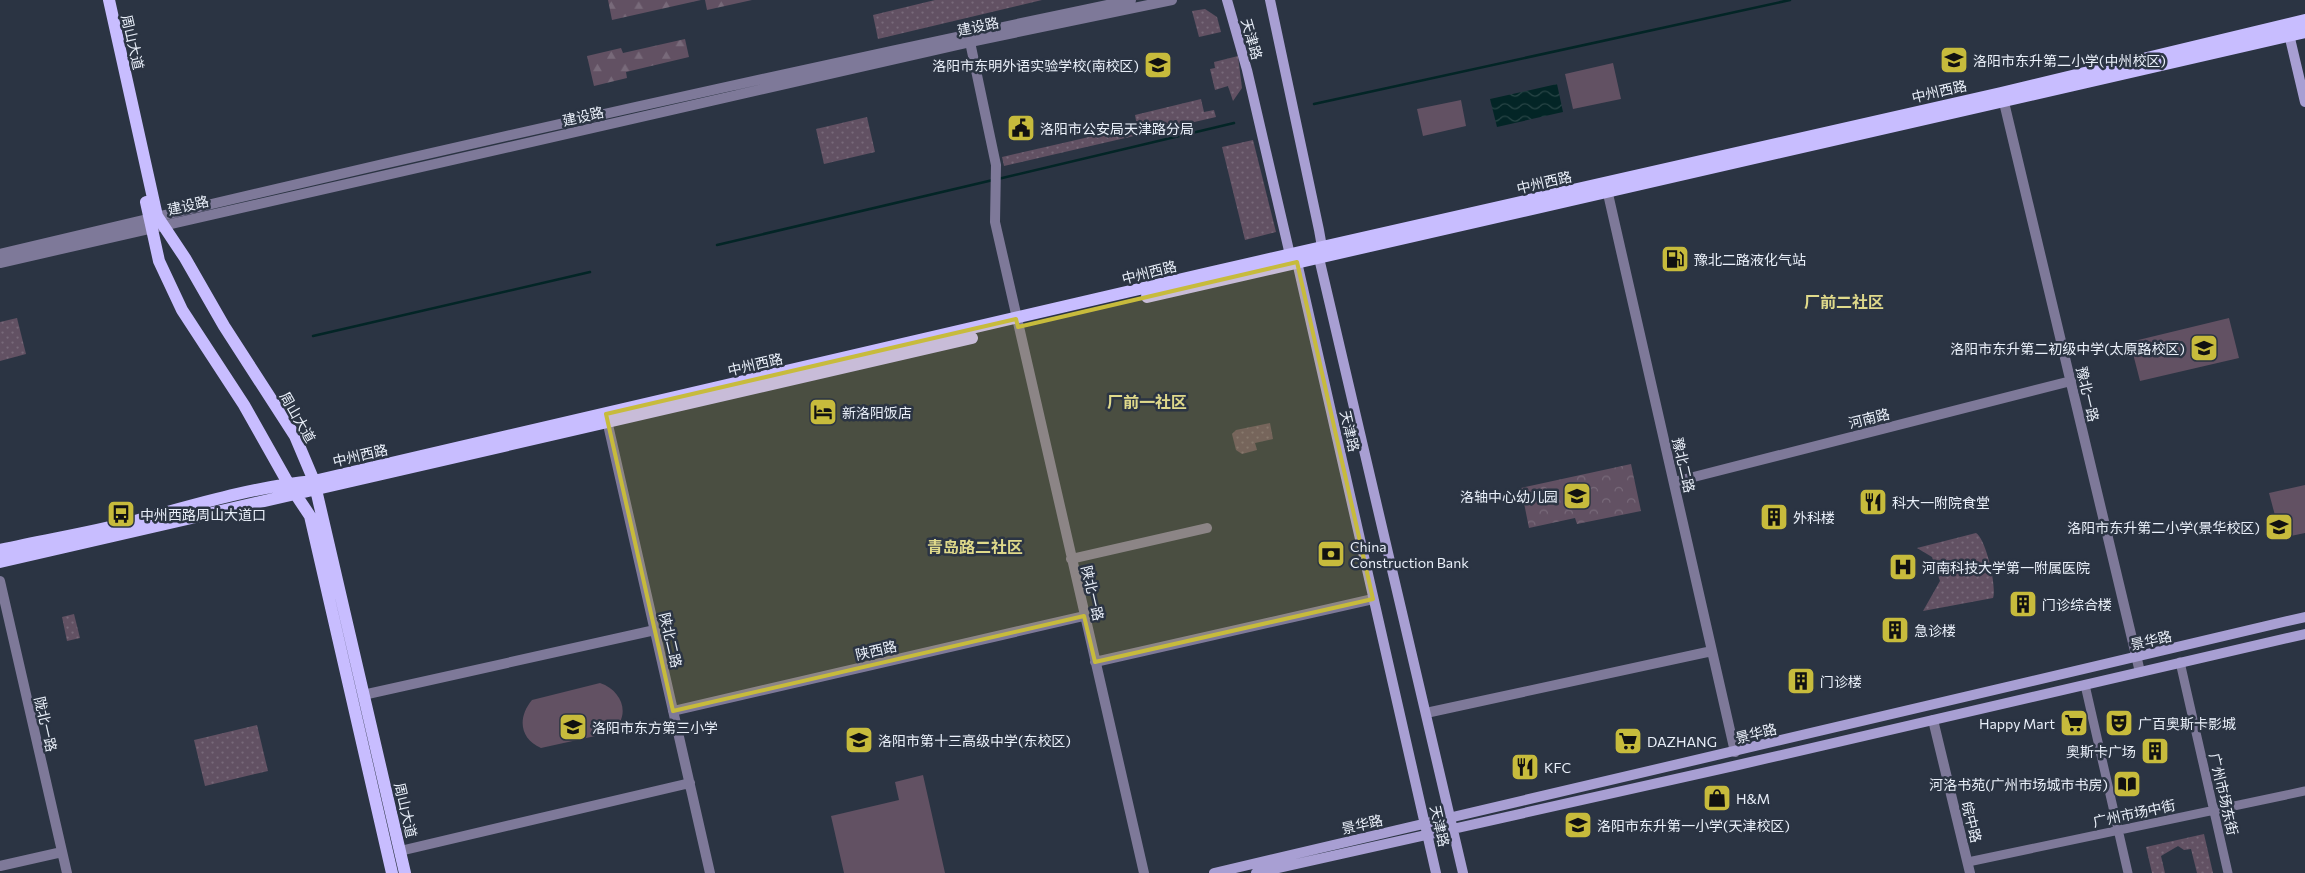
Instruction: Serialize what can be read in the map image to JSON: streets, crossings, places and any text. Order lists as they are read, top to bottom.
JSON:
{
  "streets": {
    "main road": [
      "天津路",
      "周山大道",
      "中州西路",
      "景华路"
    ],
    "street": [
      "建设路",
      "豫北一路",
      "河南路",
      "豫北二路",
      "陕北一路",
      "陕北二路",
      "陕西路",
      "陇北一路",
      "广州市场东街",
      "广州市场中街",
      "皖中路"
    ]
  },
  "crossings": [
    ["建设路", "周山大道"],
    ["建设路", "陕北一路"],
    ["天津路", "中州西路"],
    ["天津路", "景华路"],
    ["周山大道", "中州西路"],
    ["中州西路", "豫北一路"],
    ["中州西路", "豫北二路"],
    ["中州西路", "陕北一路"],
    ["中州西路", "陕北二路"],
    ["豫北一路", "河南路"],
    ["豫北一路", "景华路"],
    ["河南路", "豫北二路"],
    ["豫北二路", "景华路"],
    ["陕北一路", "陕西路"],
    ["陕北二路", "陕西路"],
    ["景华路", "广州市场东街"],
    ["景华路", "皖中路"],
    ["广州市场东街", "广州市场中街"],
    ["广州市场中街", "皖中路"]
  ],
  "districts": ["厂前二社区", "厂前一社区", "青岛路二社区"],
  "places": {
    "school or university": [
      "洛阳市东升第二小学(中州校区)",
      "洛阳市东明外语实验学校(南校区)",
      "洛阳市东升第二初级中学(太原路校区)",
      "洛轴中心幼儿园",
      "洛阳市东升第二小学(景华校区)",
      "洛阳市东方第三小学",
      "洛阳市第十三高级中学(东校区)",
      "洛阳市东升第一小学(天津校区)"
    ],
    "public building": ["洛阳市公安局天津路分局"],
    "fuel station": ["豫北二路液化气站"],
    "hotel": ["新洛阳饭店"],
    "restaurant": ["科大一附院食堂", "KFC"],
    "bus stop": ["中州西路周山大道口"],
    "building": [
      "外科楼",
      "门诊综合楼",
      "急诊楼",
      "门诊楼",
      "奥斯卡广场"
    ],
    "bank": ["China Construction Bank"],
    "hospital": ["河南科技大学第一附属医院"],
    "supermarket": ["Happy Mart", "DAZHANG"],
    "theatre": ["广百奥斯卡影城"],
    "library": ["河洛书苑(广州市场城市书房)"],
    "shop": ["H&M"]
  }
}
